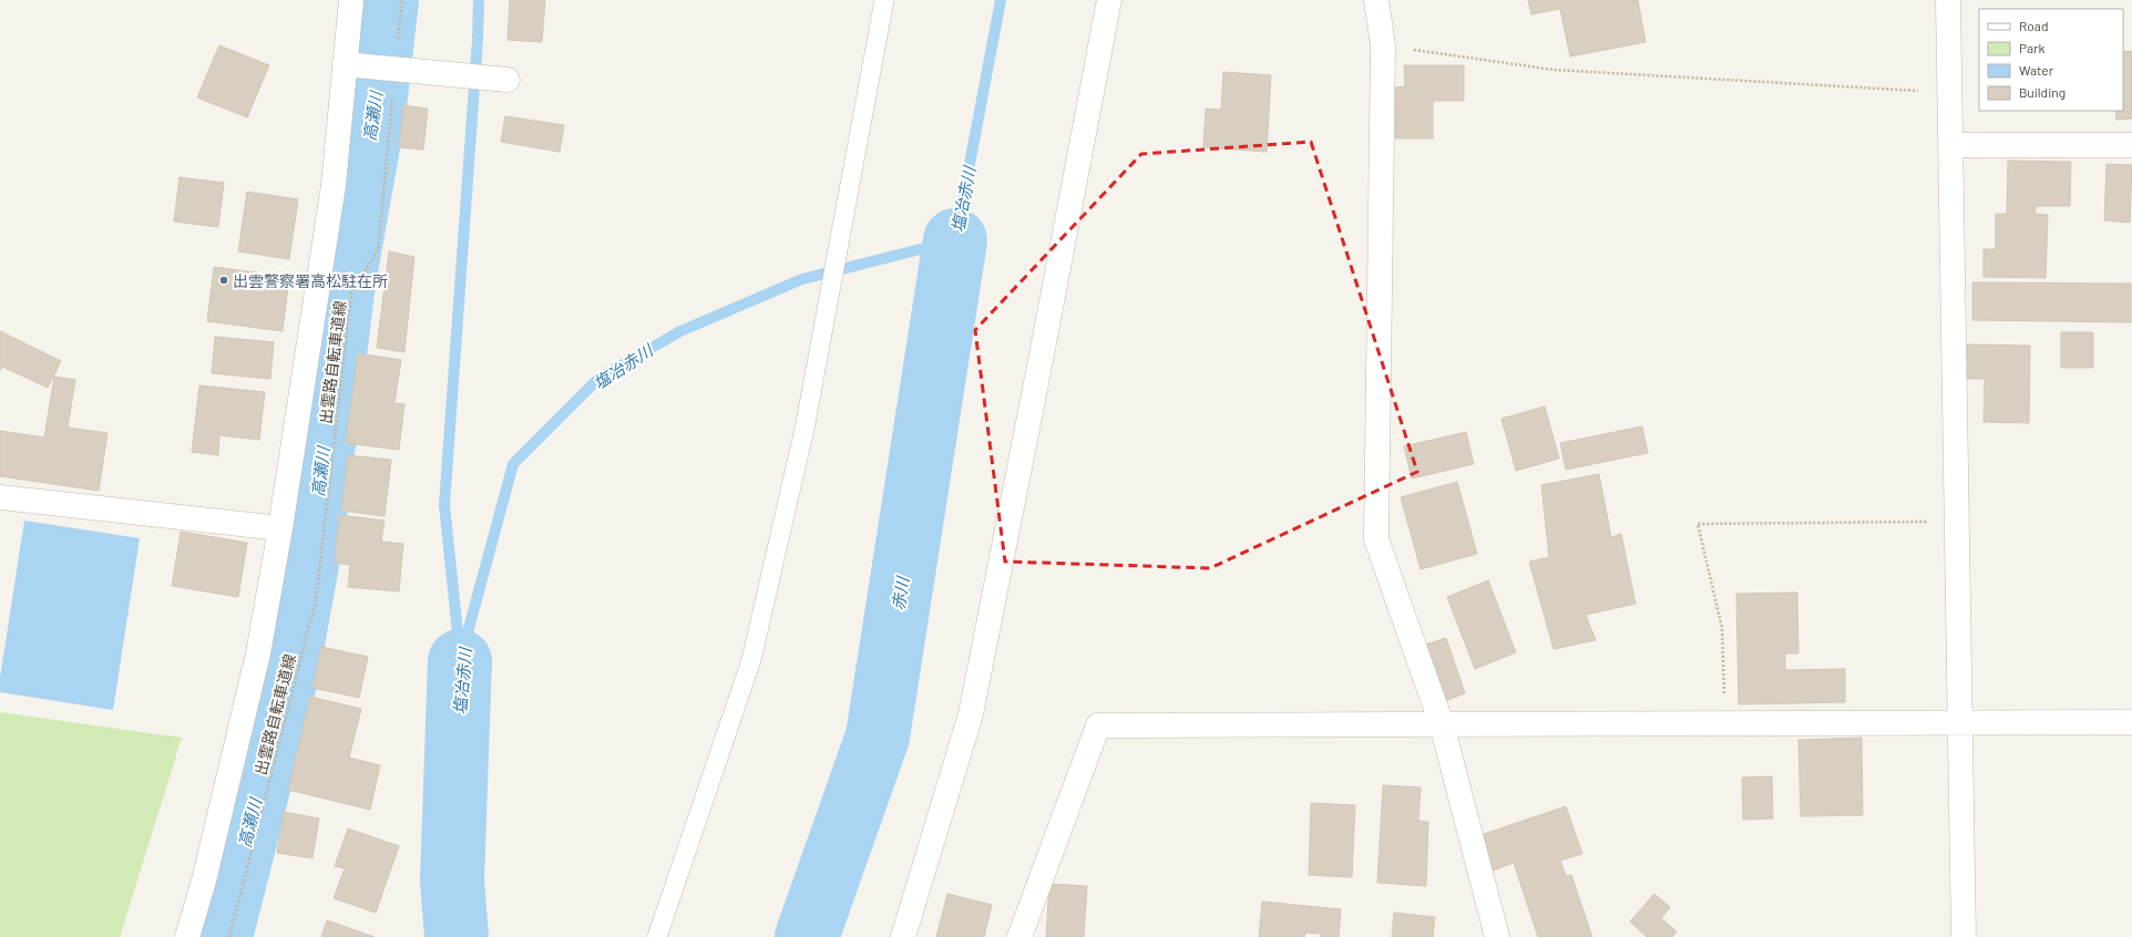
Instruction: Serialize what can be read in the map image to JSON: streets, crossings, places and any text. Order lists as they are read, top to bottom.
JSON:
{
  "streets": {
    "path": ["出雲路自転車道線"]
  },
  "water": ["高瀬川", "塩冶赤川", "赤川"],
  "places": ["出雲警察署高松駐在所"],
  "legend": [
    "Road",
    "Park",
    "Water",
    "Building"
  ]
}
